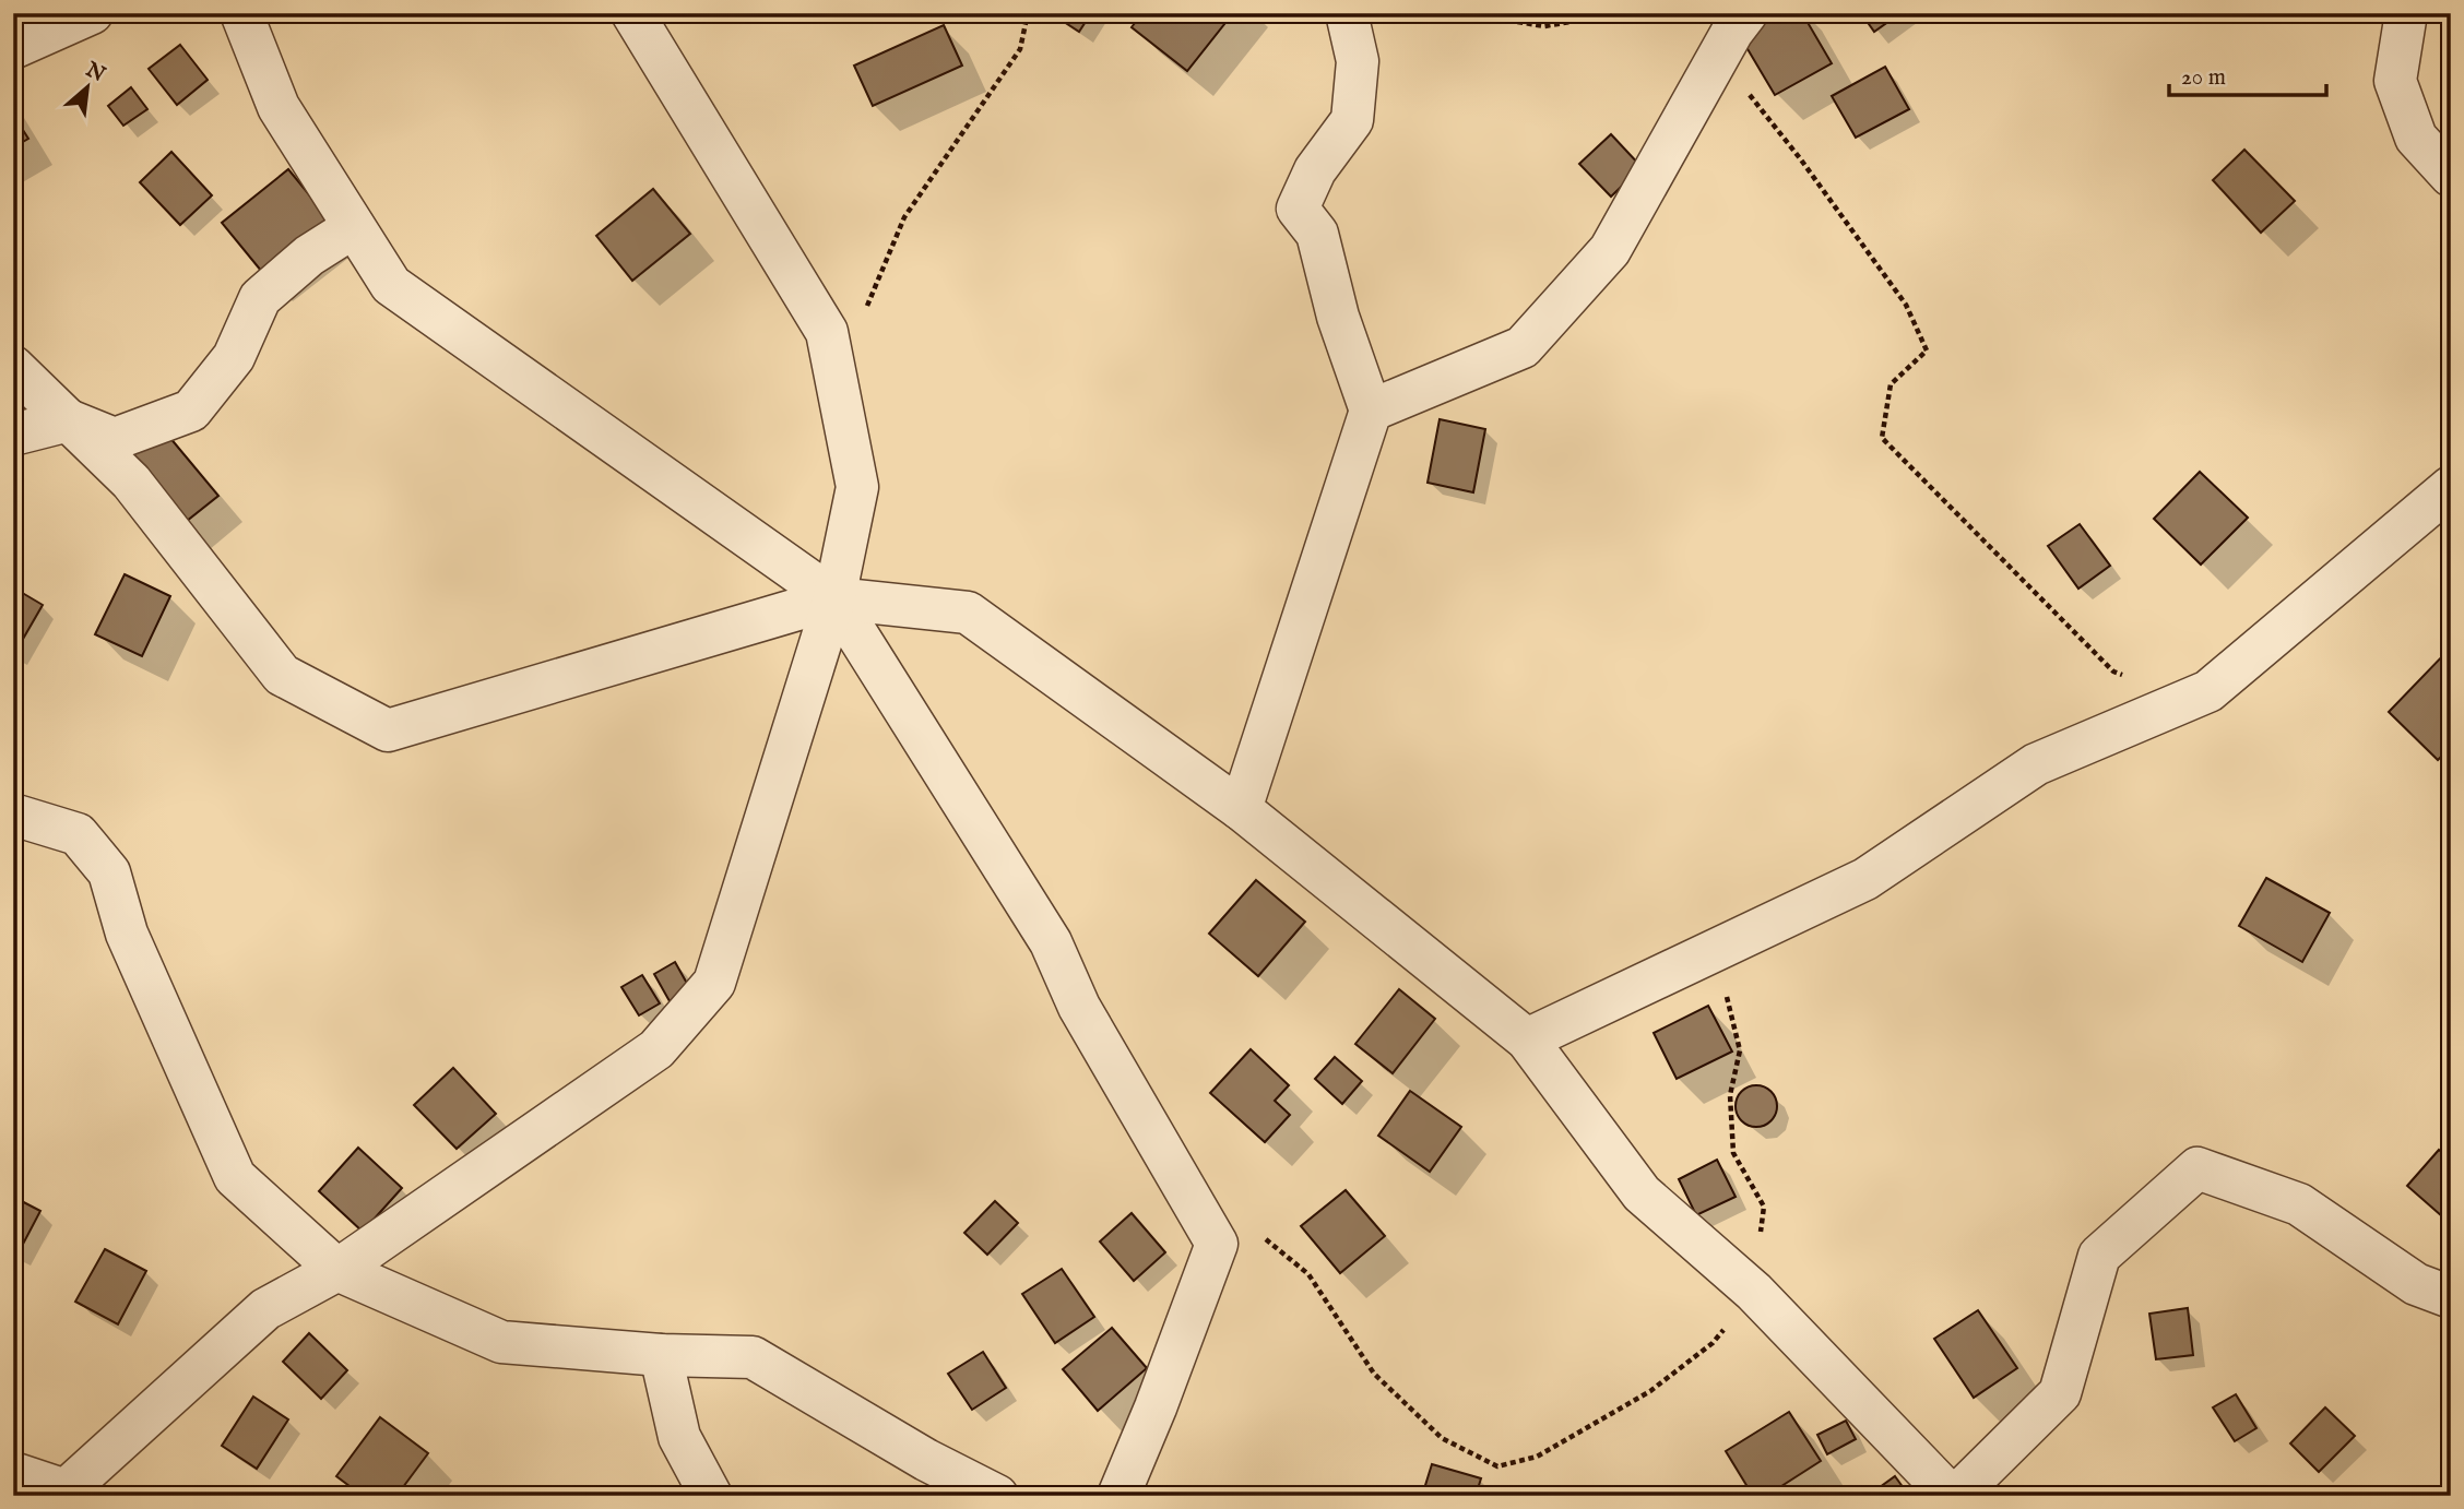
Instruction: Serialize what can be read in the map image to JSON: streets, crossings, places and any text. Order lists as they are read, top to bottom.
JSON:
{
  "scale_bar": "20 m",
  "north": "top right"
}
